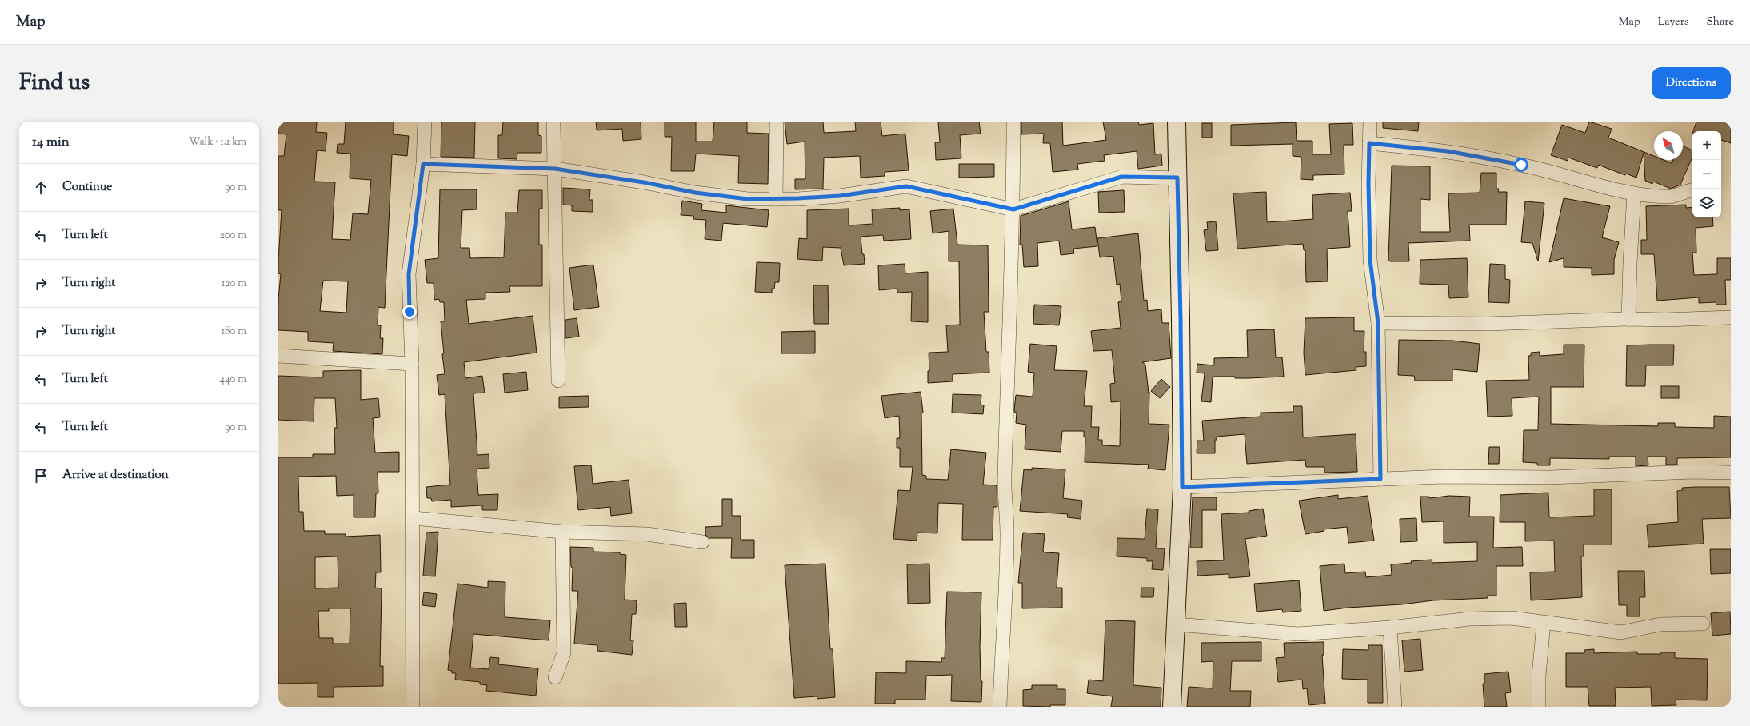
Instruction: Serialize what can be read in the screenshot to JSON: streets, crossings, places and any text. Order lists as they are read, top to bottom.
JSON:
{
  "north": "top left",
  "page": {
    "header": "Map",
    "nav": ["Map", "Layers", "Share"],
    "title": "Find us",
    "buttons": "Directions",
    "heading": ["14 min", "Walk · 1.1 km"],
    "map_buttons": ["+", "−"],
    "list": [
      ["Continue", "90 m"],
      ["Turn left", "200 m"],
      ["Turn right", "120 m"],
      ["Turn right", "180 m"],
      ["Turn left", "440 m"],
      ["Turn left", "90 m"],
      "Arrive at destination"
    ]
  }
}
